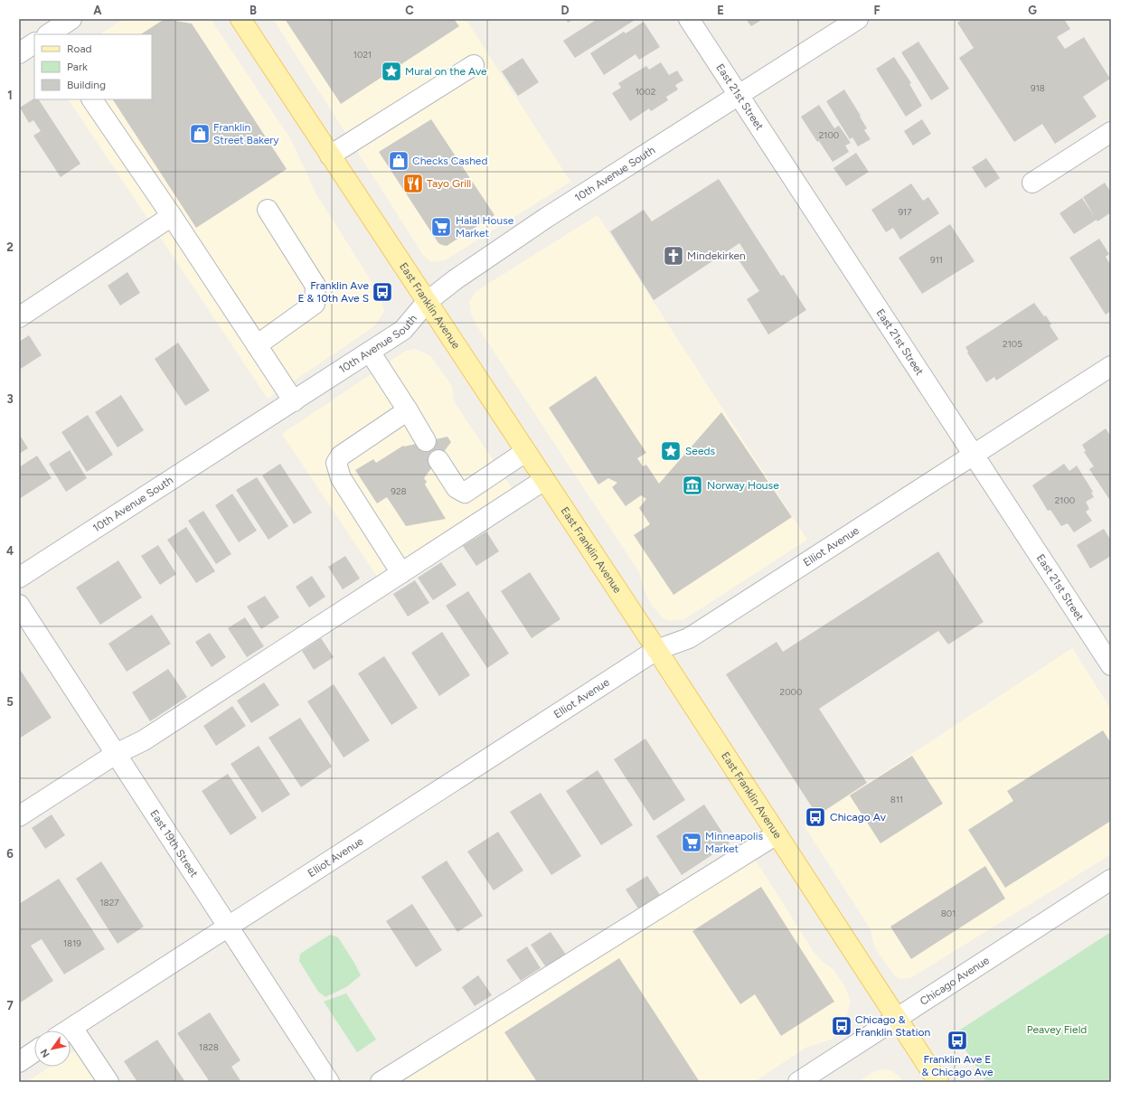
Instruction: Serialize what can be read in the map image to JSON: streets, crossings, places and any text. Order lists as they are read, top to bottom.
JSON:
{
  "streets": {
    "main road": ["East Franklin Avenue"],
    "street": [
      "East 21st Street",
      "10th Avenue South",
      "Elliot Avenue",
      "East 19th Street",
      "Chicago Avenue"
    ]
  },
  "crossings": [
    ["East 21st Street", "10th Avenue South"],
    ["East 21st Street", "Elliot Avenue"],
    ["10th Avenue South", "East Franklin Avenue"],
    ["East Franklin Avenue", "Elliot Avenue"],
    ["East Franklin Avenue", "Chicago Avenue"],
    ["Elliot Avenue", "East 19th Street"]
  ],
  "parks": ["Peavey Field"],
  "places": {
    "place": ["Mural on the Ave", "Seeds"],
    "shop": ["Franklin Street Bakery", "Checks Cashed"],
    "restaurant": ["Tayo Grill"],
    "supermarket": ["Halal House Market", "Minneapolis Market"],
    "church": ["Mindekirken"],
    "bus stop": [
      "Franklin Ave E & 10th Ave S",
      "Chicago Av",
      "Chicago & Franklin Station",
      "Franklin Ave E & Chicago Ave"
    ],
    "museum": ["Norway House"]
  },
  "house_numbers": [
    "1021",
    "918",
    "1002",
    "2100",
    "917",
    "911",
    "2105",
    "928",
    "2100",
    "2000",
    "811",
    "1827",
    "801",
    "1819",
    "1828"
  ],
  "legend": ["Road", "Park", "Building"],
  "north": "bottom left",
  "grid": {
    "columns": [
      "A",
      "B",
      "C",
      "D",
      "E",
      "F",
      "G"
    ],
    "rows": [
      "1",
      "2",
      "3",
      "4",
      "5",
      "6",
      "7"
    ]
  }
}
